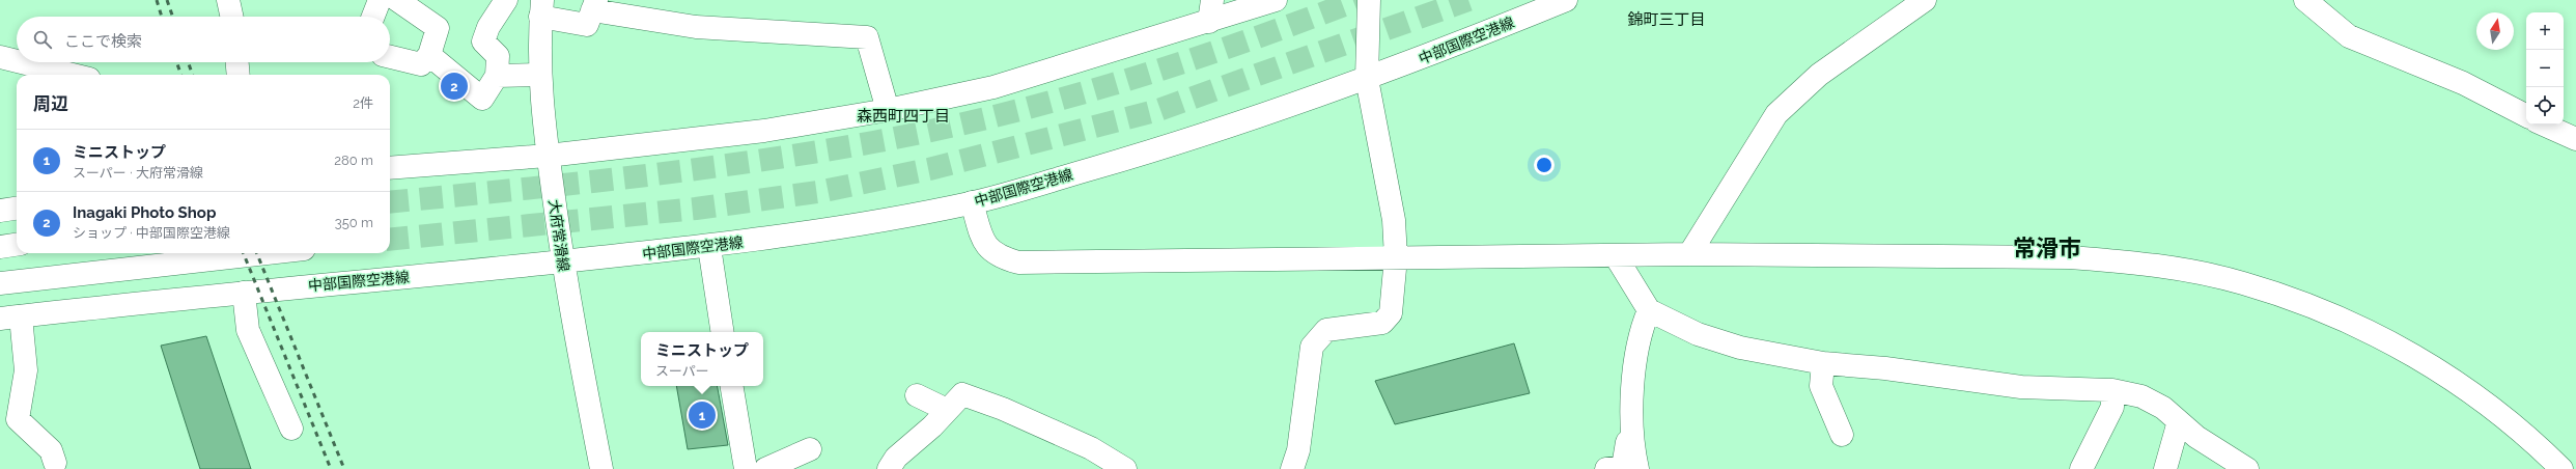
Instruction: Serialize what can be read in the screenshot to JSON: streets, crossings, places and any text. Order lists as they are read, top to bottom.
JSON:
{
  "streets": {
    "main road": ["中部国際空港線", "大府常滑線"]
  },
  "crossings": [
    ["中部国際空港線", "大府常滑線"]
  ],
  "districts": ["錦町三丁目", "森西町四丁目", "常滑市"],
  "north": "top",
  "page": {
    "map_buttons": ["+", "−"],
    "search": "ここで検索",
    "pins": ["2", "1"],
    "heading": ["周辺", "2件"],
    "list": [
      {
        "mark": "1",
        "name": "ミニストップ",
        "note": "スーパー · 大府常滑線",
        "value": "280 m"
      },
      {
        "mark": "2",
        "name": "Inagaki Photo Shop",
        "note": "ショップ · 中部国際空港線",
        "value": "350 m"
      }
    ],
    "popup": ["ミニストップ", "スーパー"]
  }
}
